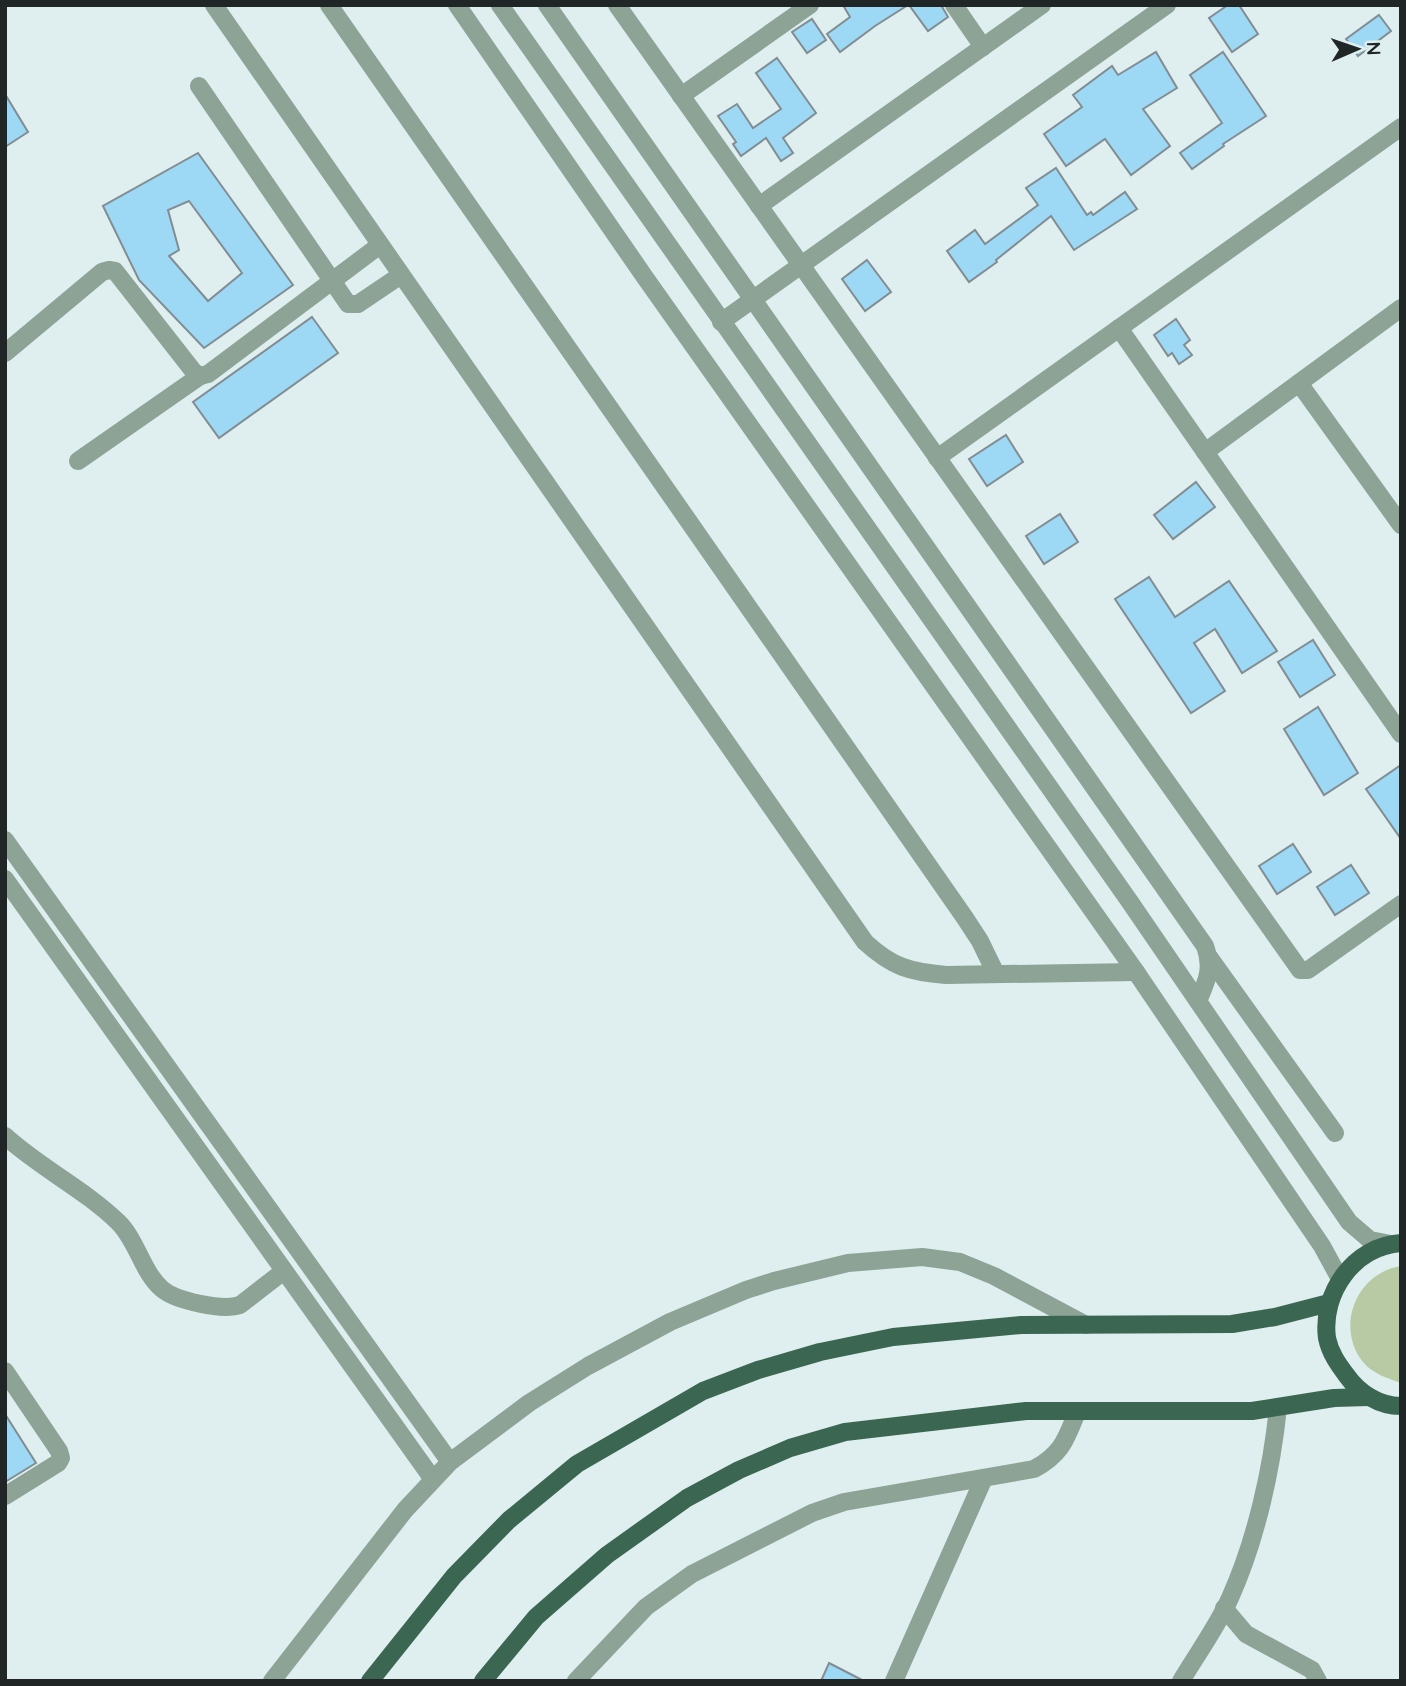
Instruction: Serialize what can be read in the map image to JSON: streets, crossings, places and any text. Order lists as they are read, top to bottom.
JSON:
{
  "north": "right"
}
